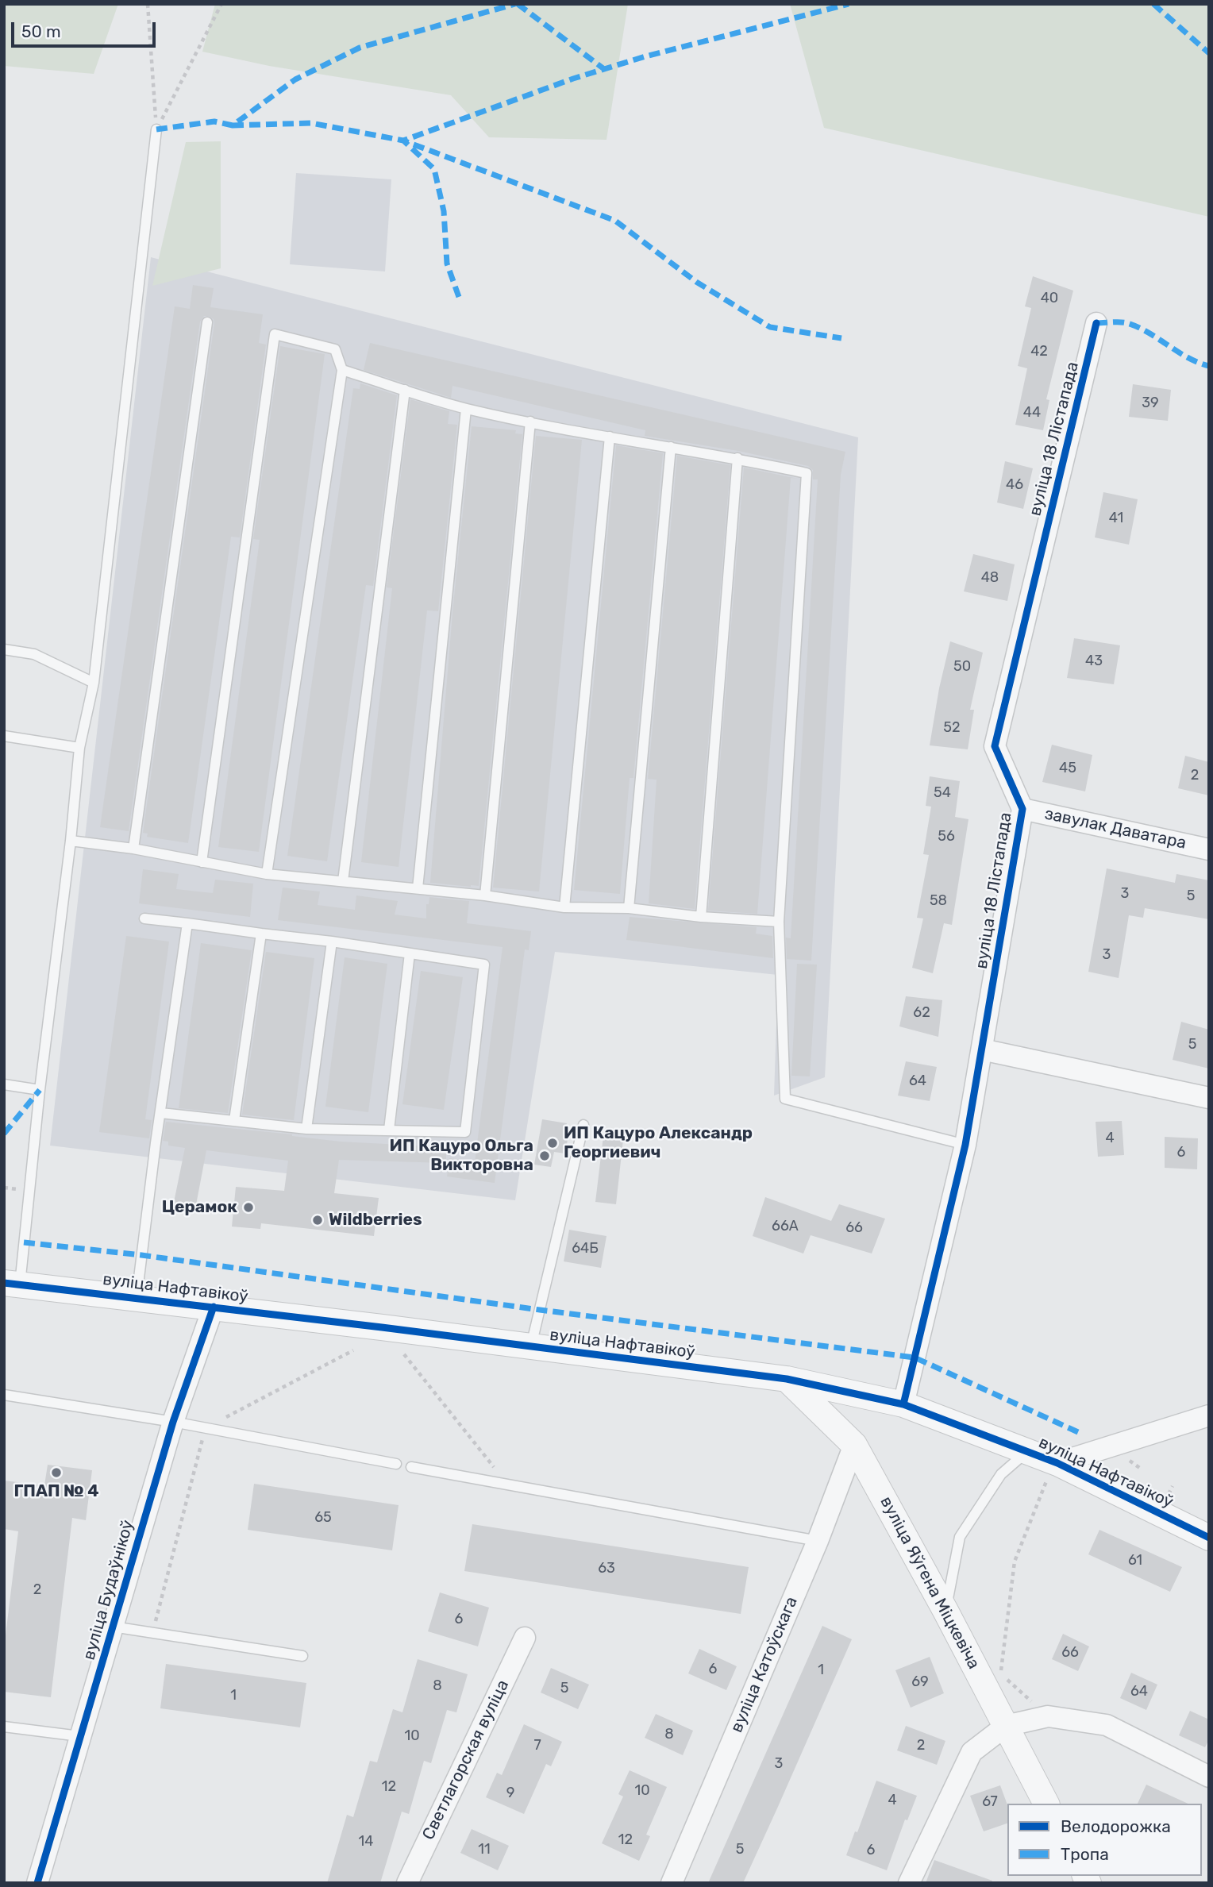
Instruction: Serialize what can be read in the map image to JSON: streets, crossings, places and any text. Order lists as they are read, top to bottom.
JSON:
{
  "streets": {
    "street": [
      "вуліца 18 Лістапада",
      "завулак Даватара",
      "вуліца Нафтавікоў",
      "вуліца Яўгена Міцкевіча",
      "вуліца Будаўнікоў",
      "вуліца Катоўскага",
      "Светлагорская вуліца"
    ]
  },
  "crossings": [
    ["вуліца 18 Лістапада", "завулак Даватара"],
    ["вуліца 18 Лістапада", "вуліца Нафтавікоў"],
    ["вуліца Нафтавікоў", "вуліца Яўгена Міцкевіча"],
    ["вуліца Нафтавікоў", "вуліца Будаўнікоў"],
    ["вуліца Яўгена Міцкевіча", "вуліца Катоўскага"]
  ],
  "places": [
    "ИП Кацуро Александр Георгиевич",
    "ИП Кацуро Ольга Викторовна",
    "Церамок",
    "Wildberries",
    "ГПАП № 4"
  ],
  "house_numbers": [
    "40",
    "42",
    "39",
    "44",
    "46",
    "41",
    "48",
    "43",
    "50",
    "52",
    "45",
    "2",
    "54",
    "56",
    "3",
    "5",
    "58",
    "3",
    "62",
    "5",
    "64",
    "4",
    "6",
    "66А",
    "66",
    "64Б",
    "65",
    "61",
    "63",
    "2",
    "6",
    "66",
    "6",
    "1",
    "69",
    "8",
    "5",
    "64",
    "1",
    "8",
    "10",
    "7",
    "2",
    "3",
    "12",
    "10",
    "9",
    "4",
    "67",
    "12",
    "14",
    "11",
    "5",
    "6"
  ],
  "legend": ["Велодорожка", "Тропа"],
  "scale_bar": "50 m"
}
